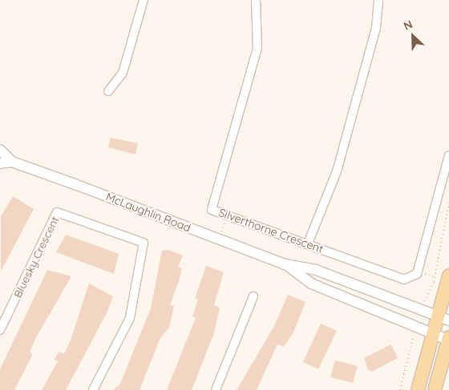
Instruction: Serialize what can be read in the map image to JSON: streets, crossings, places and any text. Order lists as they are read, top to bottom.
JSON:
{
  "streets": {
    "street": ["McLaughlin Road", "Silverthorne Crescent", "Bluesky Crescent"]
  },
  "north": "top left"
}
